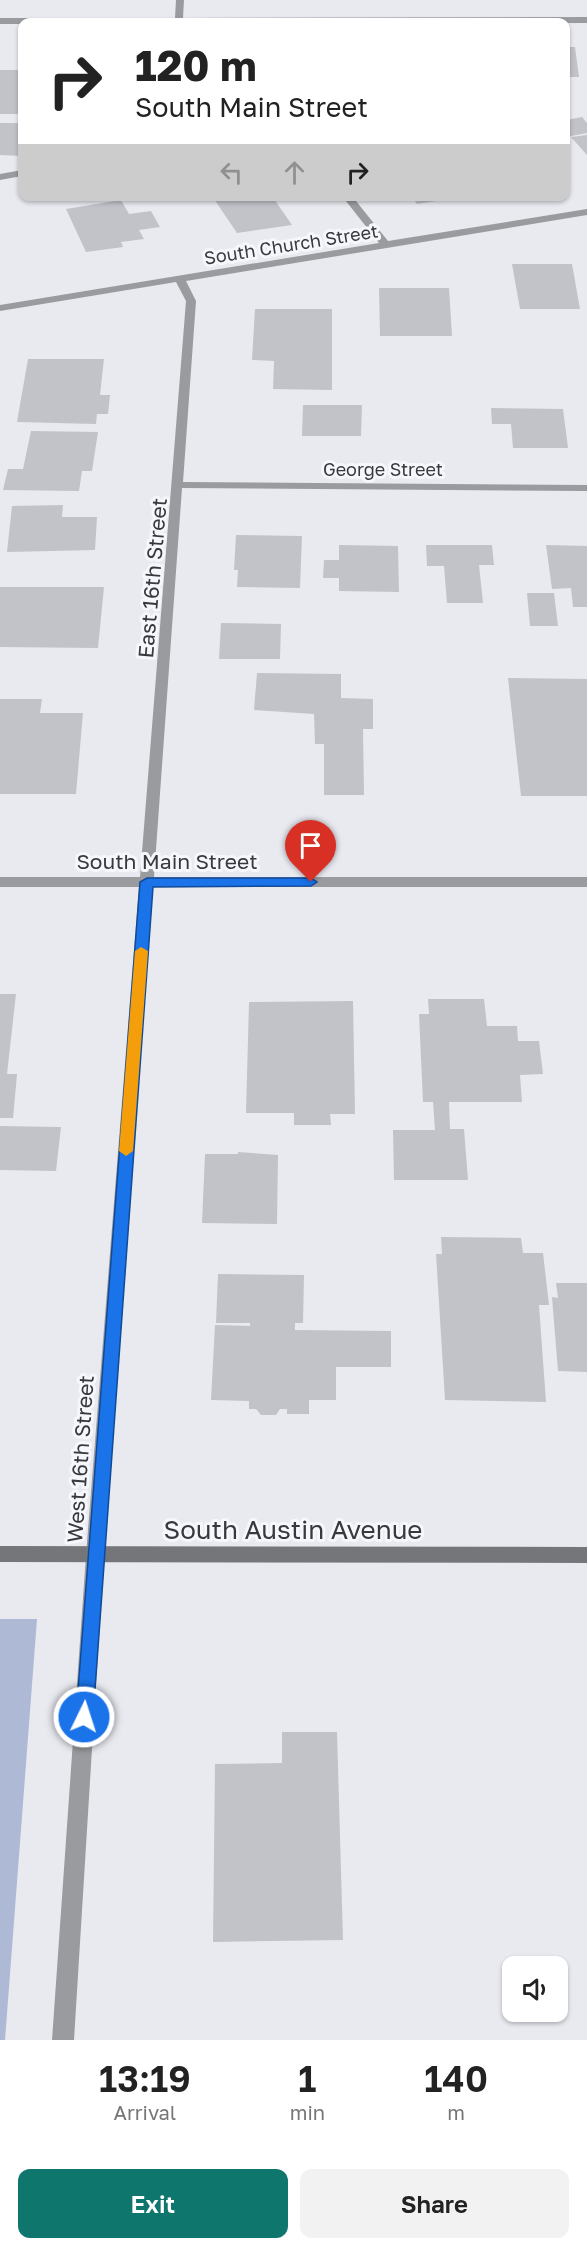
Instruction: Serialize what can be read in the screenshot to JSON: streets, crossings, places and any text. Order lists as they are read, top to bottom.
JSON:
{
  "streets": {
    "main road": ["South Austin Avenue"],
    "street": [
      "South Church Street",
      "George Street",
      "East 16th Street",
      "South Main Street",
      "West 16th Street"
    ]
  },
  "crossings": [
    ["South Church Street", "East 16th Street"],
    ["George Street", "East 16th Street"],
    ["East 16th Street", "South Main Street"],
    ["East 16th Street", "West 16th Street"],
    ["South Main Street", "West 16th Street"],
    ["West 16th Street", "South Austin Avenue"]
  ],
  "page": {
    "turn": ["120 m", "South Main Street"],
    "eta": [
      "13:19",
      "Arrival",
      "1",
      "min",
      "140",
      "m"
    ],
    "buttons": ["Exit", "Share"]
  }
}
